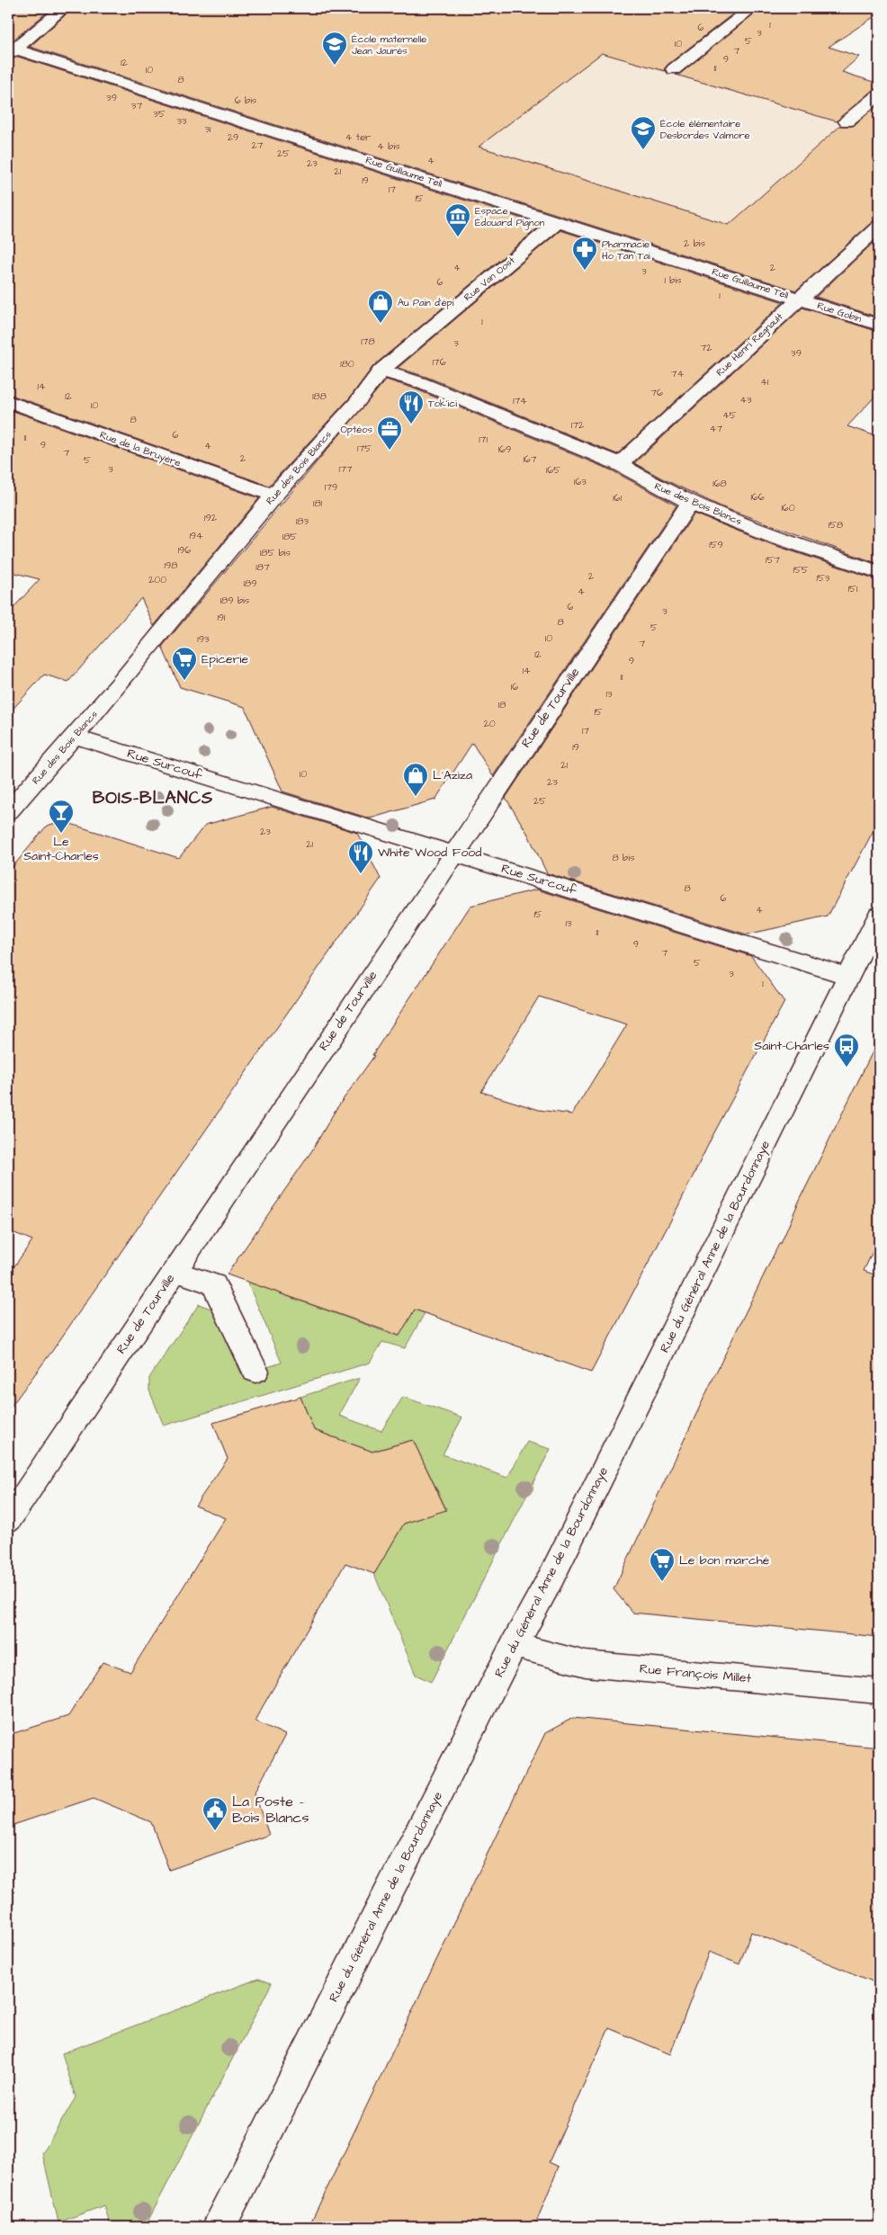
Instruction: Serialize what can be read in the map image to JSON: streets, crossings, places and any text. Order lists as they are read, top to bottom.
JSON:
{
  "streets": {
    "street": [
      "Rue Guillaume Tell",
      "Rue Van Oost",
      "Rue Gobin",
      "Rue Henri Regnault",
      "Rue de la Bruyère",
      "Rue des Bois Blancs",
      "Rue de Tourville",
      "Rue Surcouf",
      "Rue du Général Anne de la Bourdonnaye",
      "Rue François Millet"
    ]
  },
  "crossings": [
    ["Rue Guillaume Tell", "Rue Van Oost"],
    ["Rue Guillaume Tell", "Rue Gobin"],
    ["Rue Guillaume Tell", "Rue Henri Regnault"],
    ["Rue Van Oost", "Rue des Bois Blancs"],
    ["Rue Gobin", "Rue Henri Regnault"],
    ["Rue Henri Regnault", "Rue des Bois Blancs"],
    ["Rue de la Bruyère", "Rue des Bois Blancs"],
    ["Rue des Bois Blancs", "Rue de Tourville"],
    ["Rue des Bois Blancs", "Rue Surcouf"],
    ["Rue de Tourville", "Rue Surcouf"],
    ["Rue Surcouf", "Rue du Général Anne de la Bourdonnaye"],
    ["Rue du Général Anne de la Bourdonnaye", "Rue François Millet"]
  ],
  "districts": ["BOIS-BLANCS"],
  "places": {
    "school or university": ["École maternelle Jean Jaurès", "École élémentaire Desbordes Valmore"],
    "museum": ["Espace Édouard Pignon"],
    "pharmacy": ["Pharmacie Ho Tan Tai"],
    "shop": ["Au Pain d'épi", "L'Aziza"],
    "restaurant": ["Tok'ici", "White Wood Food"],
    "office": ["Optéos"],
    "supermarket": ["Epicerie", "Le bon marché"],
    "bar": ["Le Saint-Charles"],
    "bus stop": ["Saint-Charles"],
    "public building": ["La Poste - Bois Blancs"]
  },
  "house_numbers": [
    "1",
    "6",
    "3",
    "5",
    "10",
    "7",
    "9",
    "12",
    "11",
    "10",
    "8",
    "39",
    "6 bis",
    "37",
    "35",
    "33",
    "31",
    "29",
    "4 ter",
    "27",
    "4 bis",
    "25",
    "4",
    "23",
    "21",
    "19",
    "17",
    "15",
    "2 bis",
    "4",
    "2",
    "3",
    "1 bis",
    "6",
    "1",
    "1",
    "178",
    "3",
    "72",
    "39",
    "176",
    "180",
    "74",
    "41",
    "14",
    "76",
    "12",
    "188",
    "43",
    "174",
    "10",
    "45",
    "8",
    "172",
    "47",
    "6",
    "11",
    "171",
    "9",
    "4",
    "175",
    "169",
    "7",
    "2",
    "167",
    "5",
    "3",
    "177",
    "165",
    "163",
    "168",
    "179",
    "166",
    "161",
    "181",
    "160",
    "192",
    "183",
    "158",
    "194",
    "185",
    "159",
    "196",
    "185 bis",
    "157",
    "198",
    "187",
    "155",
    "2",
    "153",
    "200",
    "189",
    "151",
    "4",
    "189 bis",
    "6",
    "3",
    "191",
    "8",
    "5",
    "10",
    "193",
    "7",
    "12",
    "9",
    "14",
    "11",
    "16",
    "13",
    "18",
    "15",
    "20",
    "17",
    "19",
    "21",
    "10",
    "23",
    "25",
    "23",
    "21",
    "8 bis",
    "8",
    "6",
    "4",
    "15",
    "13",
    "11",
    "9",
    "7",
    "5",
    "3",
    "1"
  ]
}
